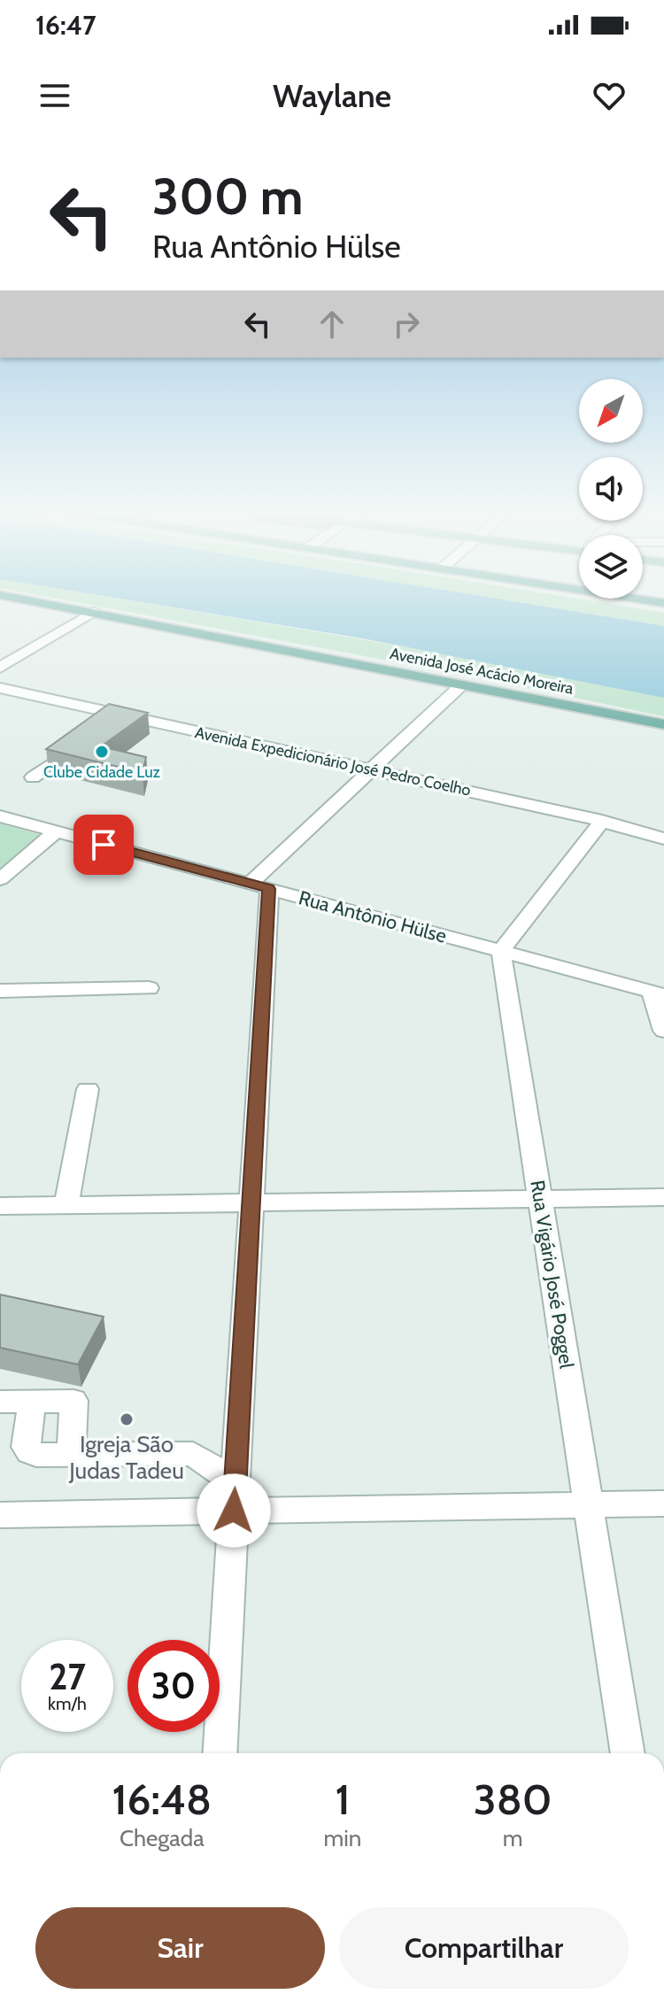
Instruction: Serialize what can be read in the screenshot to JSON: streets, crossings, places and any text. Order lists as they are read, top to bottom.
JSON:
{
  "streets": {
    "main road": ["Avenida José Acácio Moreira"],
    "street": ["Avenida Expedicionário José Pedro Coelho", "Rua Antônio Hülse", "Rua Vigário José Poggel"]
  },
  "crossings": [
    ["Rua Antônio Hülse", "Rua Vigário José Poggel"]
  ],
  "places": ["Clube Cidade Luz", "Igreja São Judas Tadeu"],
  "north": "bottom left",
  "page": {
    "status": "16:47",
    "header": "Waylane",
    "turn": ["300 m", "Rua Antônio Hülse"],
    "speed": "27 km/h",
    "limit": "30",
    "eta": [
      "16:48",
      "Chegada",
      "1",
      "min",
      "380",
      "m"
    ],
    "buttons": ["Sair", "Compartilhar"]
  }
}
